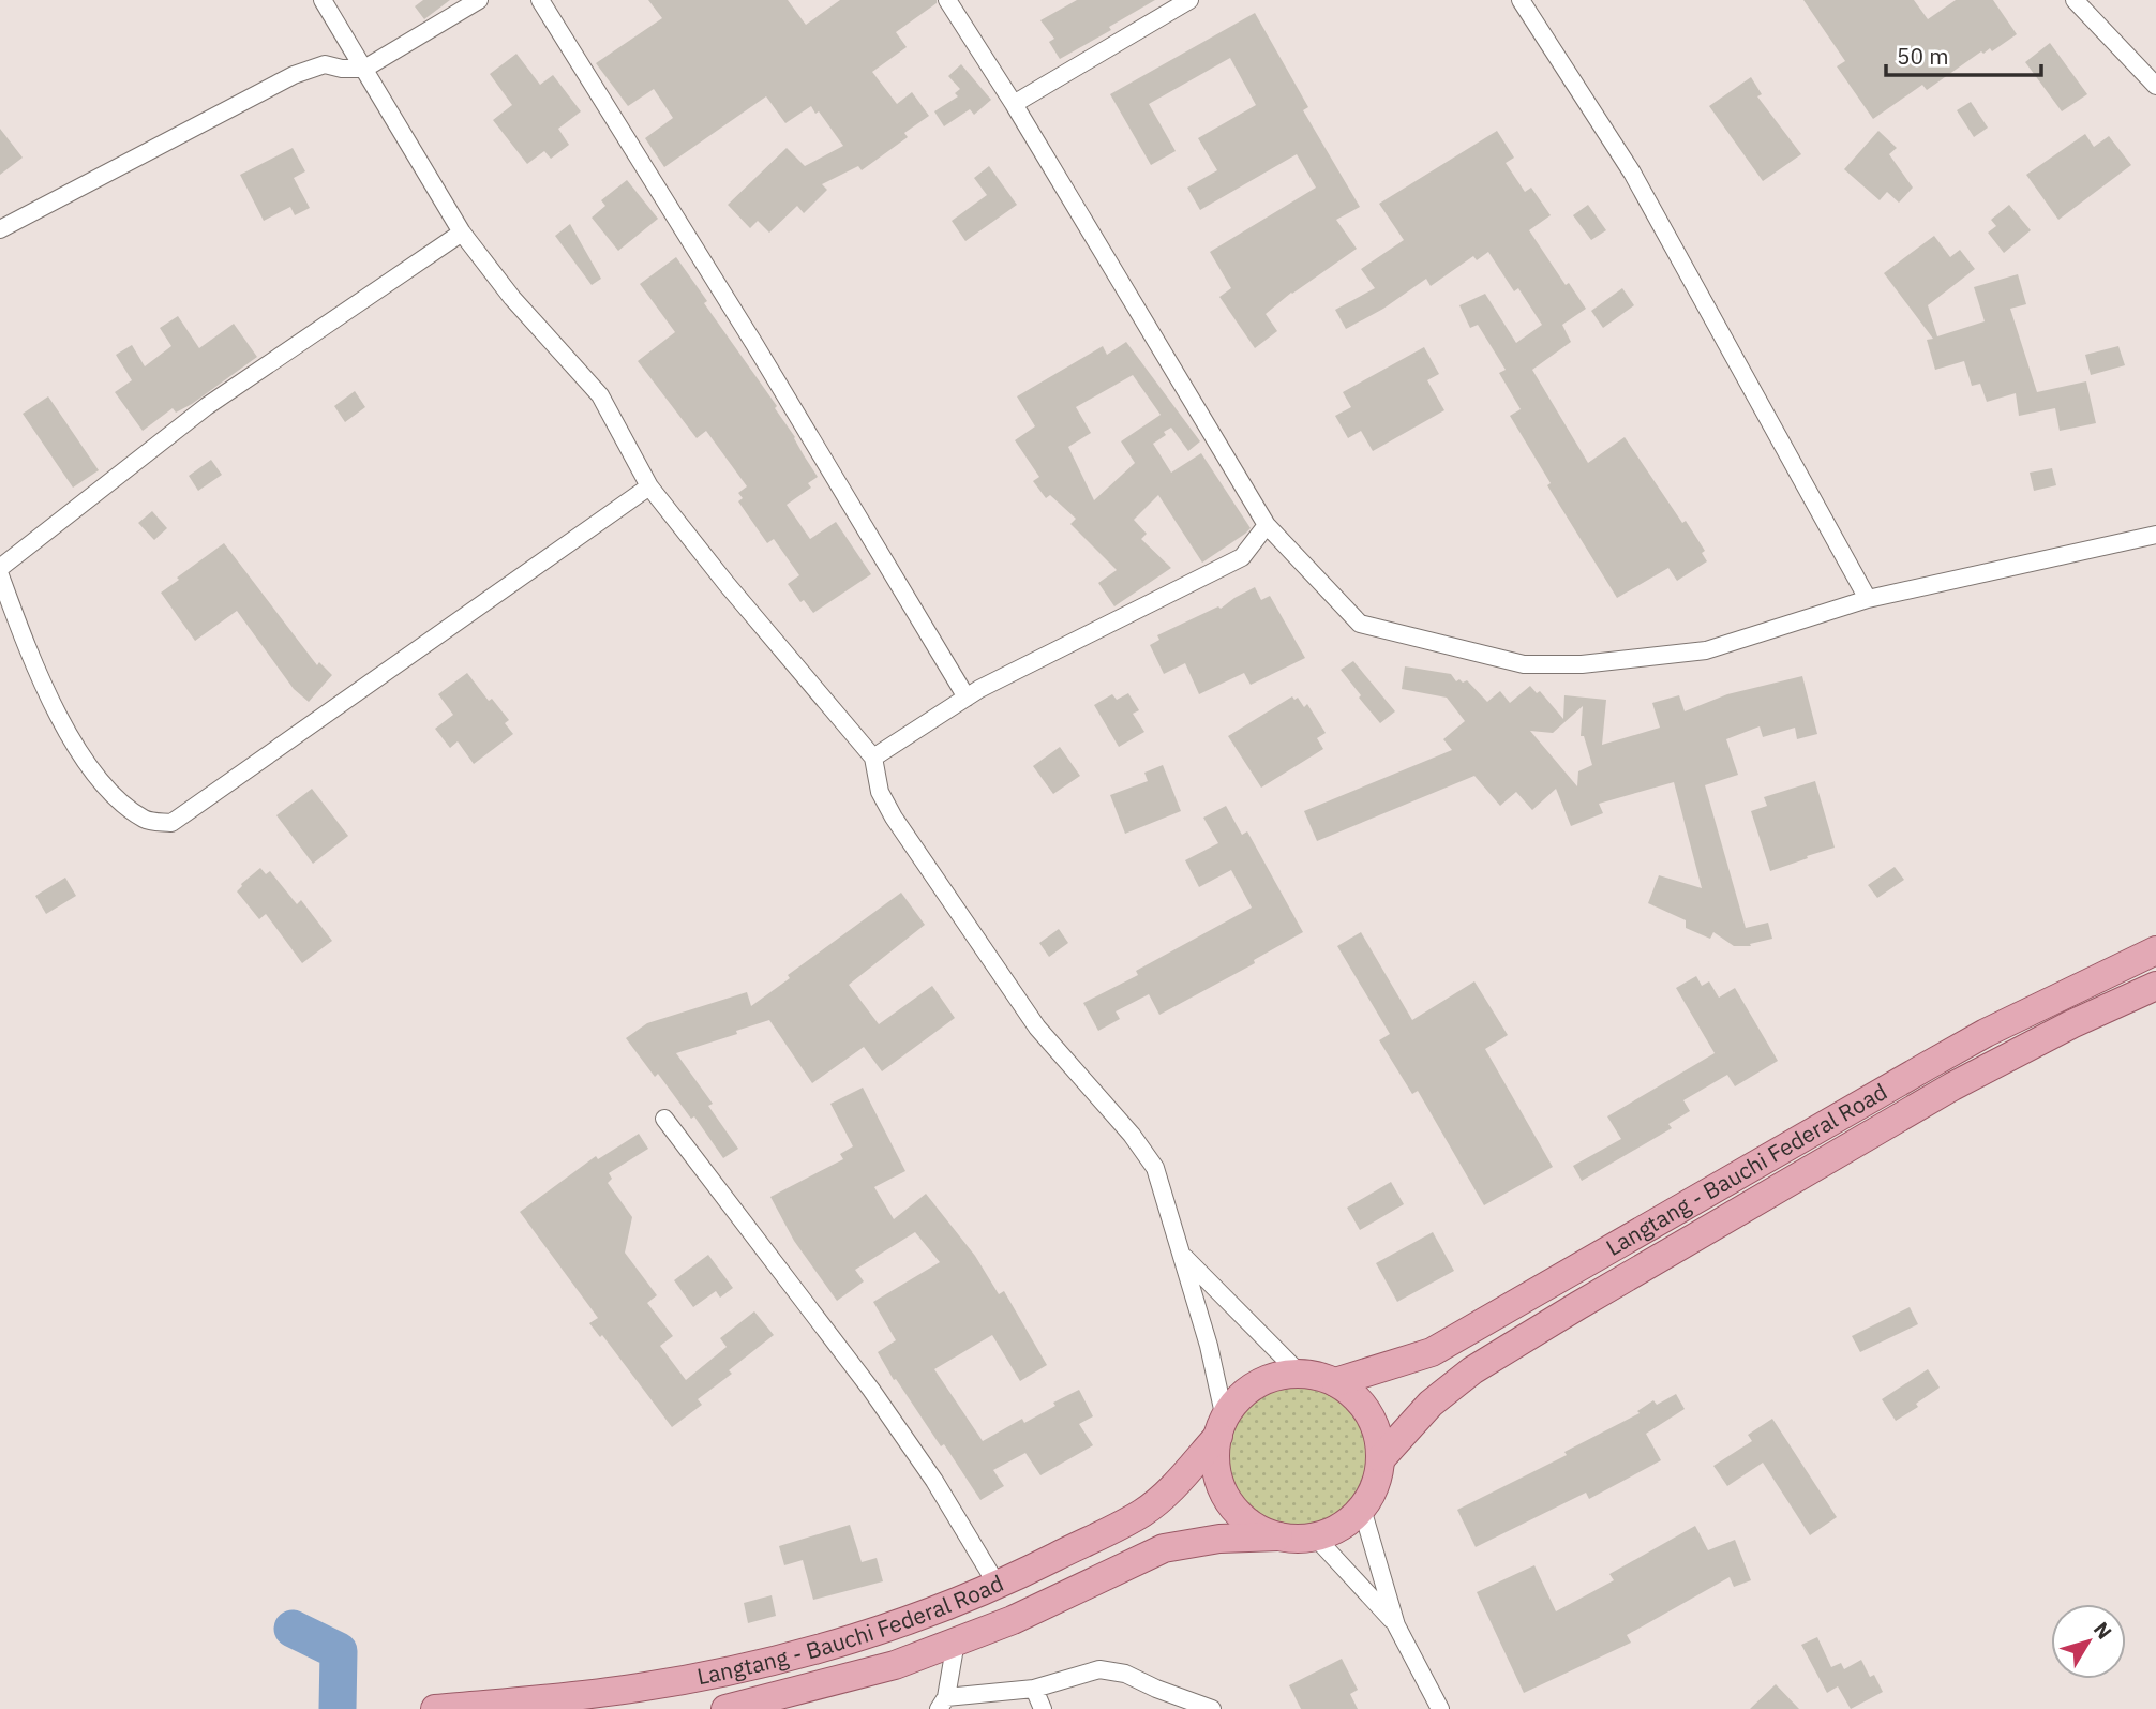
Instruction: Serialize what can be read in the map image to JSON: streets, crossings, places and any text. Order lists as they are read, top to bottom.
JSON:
{
  "streets": {
    "main road": ["Langtang - Bauchi Federal Road"]
  },
  "scale_bar": "50 m",
  "north": "top right"
}
